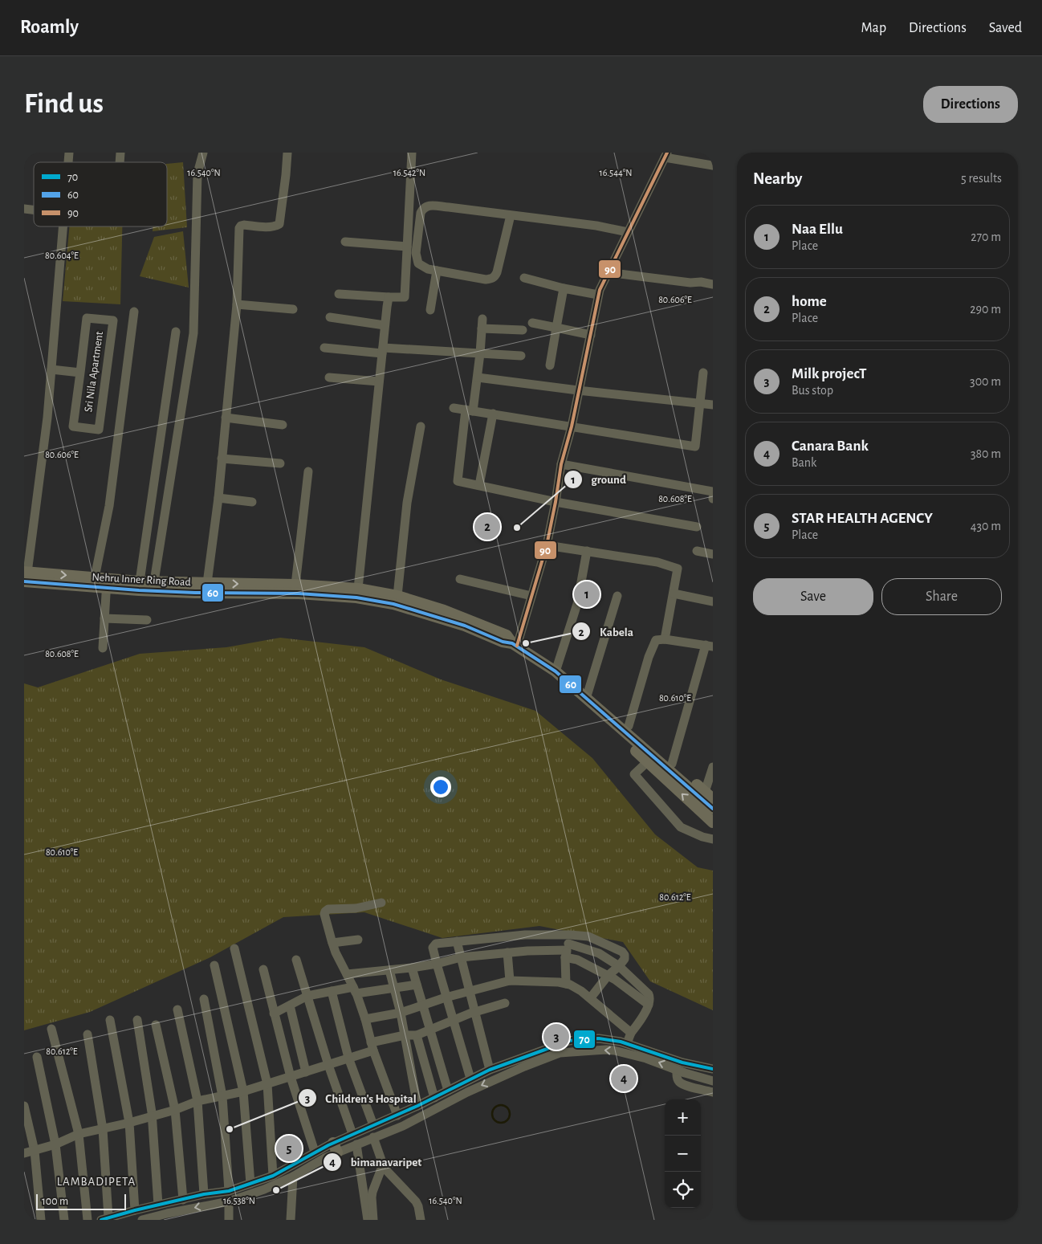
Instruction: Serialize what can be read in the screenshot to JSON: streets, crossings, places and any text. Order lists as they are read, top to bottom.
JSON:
{
  "streets": {
    "main road": ["Nehru Inner Ring Road"],
    "street": ["Sri Nila Apartment"]
  },
  "districts": ["LAMBADIPETA"],
  "places": [
    "ground",
    "Kabela",
    "Children's Hospital",
    "bimanavaripet"
  ],
  "lines": ["transit line 90", "transit line 60", "transit line 70"],
  "legend": ["70", "60", "90"],
  "scale_bar": "100 m",
  "page": {
    "header": "Roamly",
    "nav": ["Map", "Directions", "Saved"],
    "buttons": [
      "Directions",
      ["Save", "Share"]
    ],
    "title": "Find us",
    "heading": ["Nearby", "5 results"],
    "list": [
      {
        "mark": "1",
        "name": "Naa Ellu",
        "note": "Place",
        "value": "270 m"
      },
      {
        "mark": "2",
        "name": "home",
        "note": "Place",
        "value": "290 m"
      },
      {
        "mark": "3",
        "name": "Milk projecT",
        "note": "Bus stop",
        "value": "300 m"
      },
      {
        "mark": "4",
        "name": "Canara Bank",
        "note": "Bank",
        "value": "380 m"
      },
      {
        "mark": "5",
        "name": "STAR HEALTH AGENCY",
        "note": "Place",
        "value": "430 m"
      }
    ],
    "pins": [
      "2",
      "1",
      "3",
      "4",
      "5"
    ],
    "map_buttons": ["+", "−"],
    "scale": "100 m"
  },
  "coordinates": [
    "16.540°N",
    "16.542°N",
    "16.544°N",
    "80.604°E",
    "80.606°E",
    "80.608°E",
    "80.610°E",
    "80.612°E",
    "16.538°N"
  ]
}
